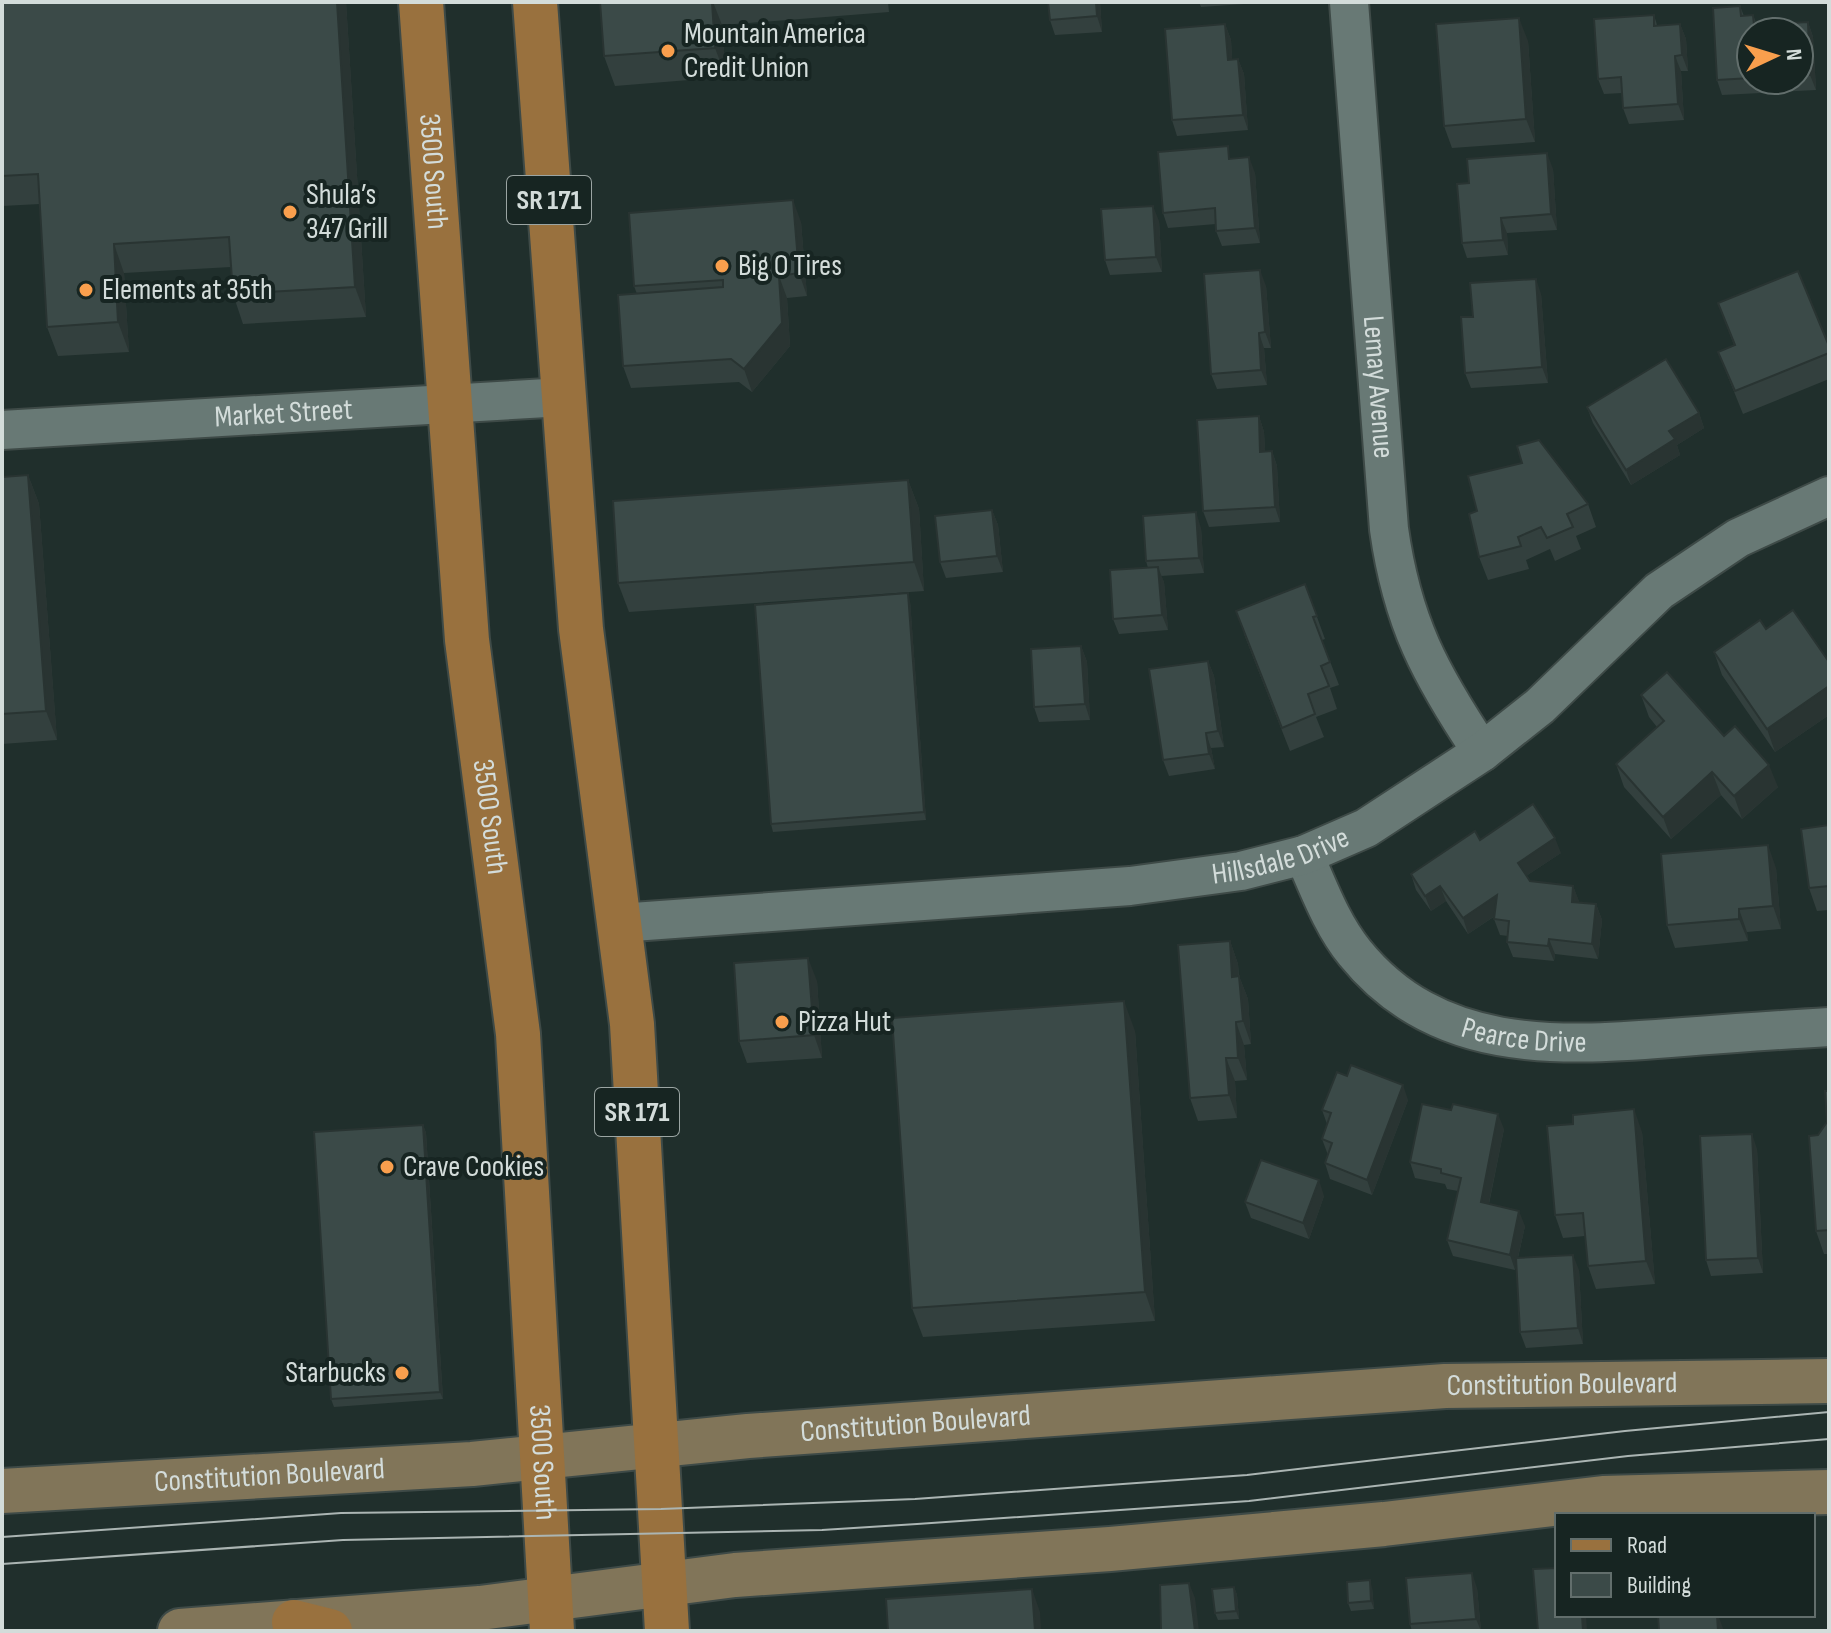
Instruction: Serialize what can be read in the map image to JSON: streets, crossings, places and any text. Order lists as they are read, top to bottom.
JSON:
{
  "streets": {
    "main road": ["3500 South", "SR 171", "Constitution Boulevard"],
    "street": [
      "Lemay Avenue",
      "Market Street",
      "Hillsdale Drive",
      "Pearce Drive"
    ]
  },
  "crossings": [
    ["3500 South", "Market Street"],
    ["3500 South", "Constitution Boulevard"],
    ["SR 171", "Market Street"],
    ["SR 171", "Hillsdale Drive"],
    ["SR 171", "Constitution Boulevard"],
    ["Lemay Avenue", "Hillsdale Drive"],
    ["Hillsdale Drive", "Pearce Drive"]
  ],
  "places": [
    "Mountain America Credit Union",
    "Shula’s 347 Grill",
    "Big O Tires",
    "Elements at 35th",
    "Pizza Hut",
    "Crave Cookies",
    "Starbucks"
  ],
  "legend": ["Road", "Building"],
  "north": "right"
}
